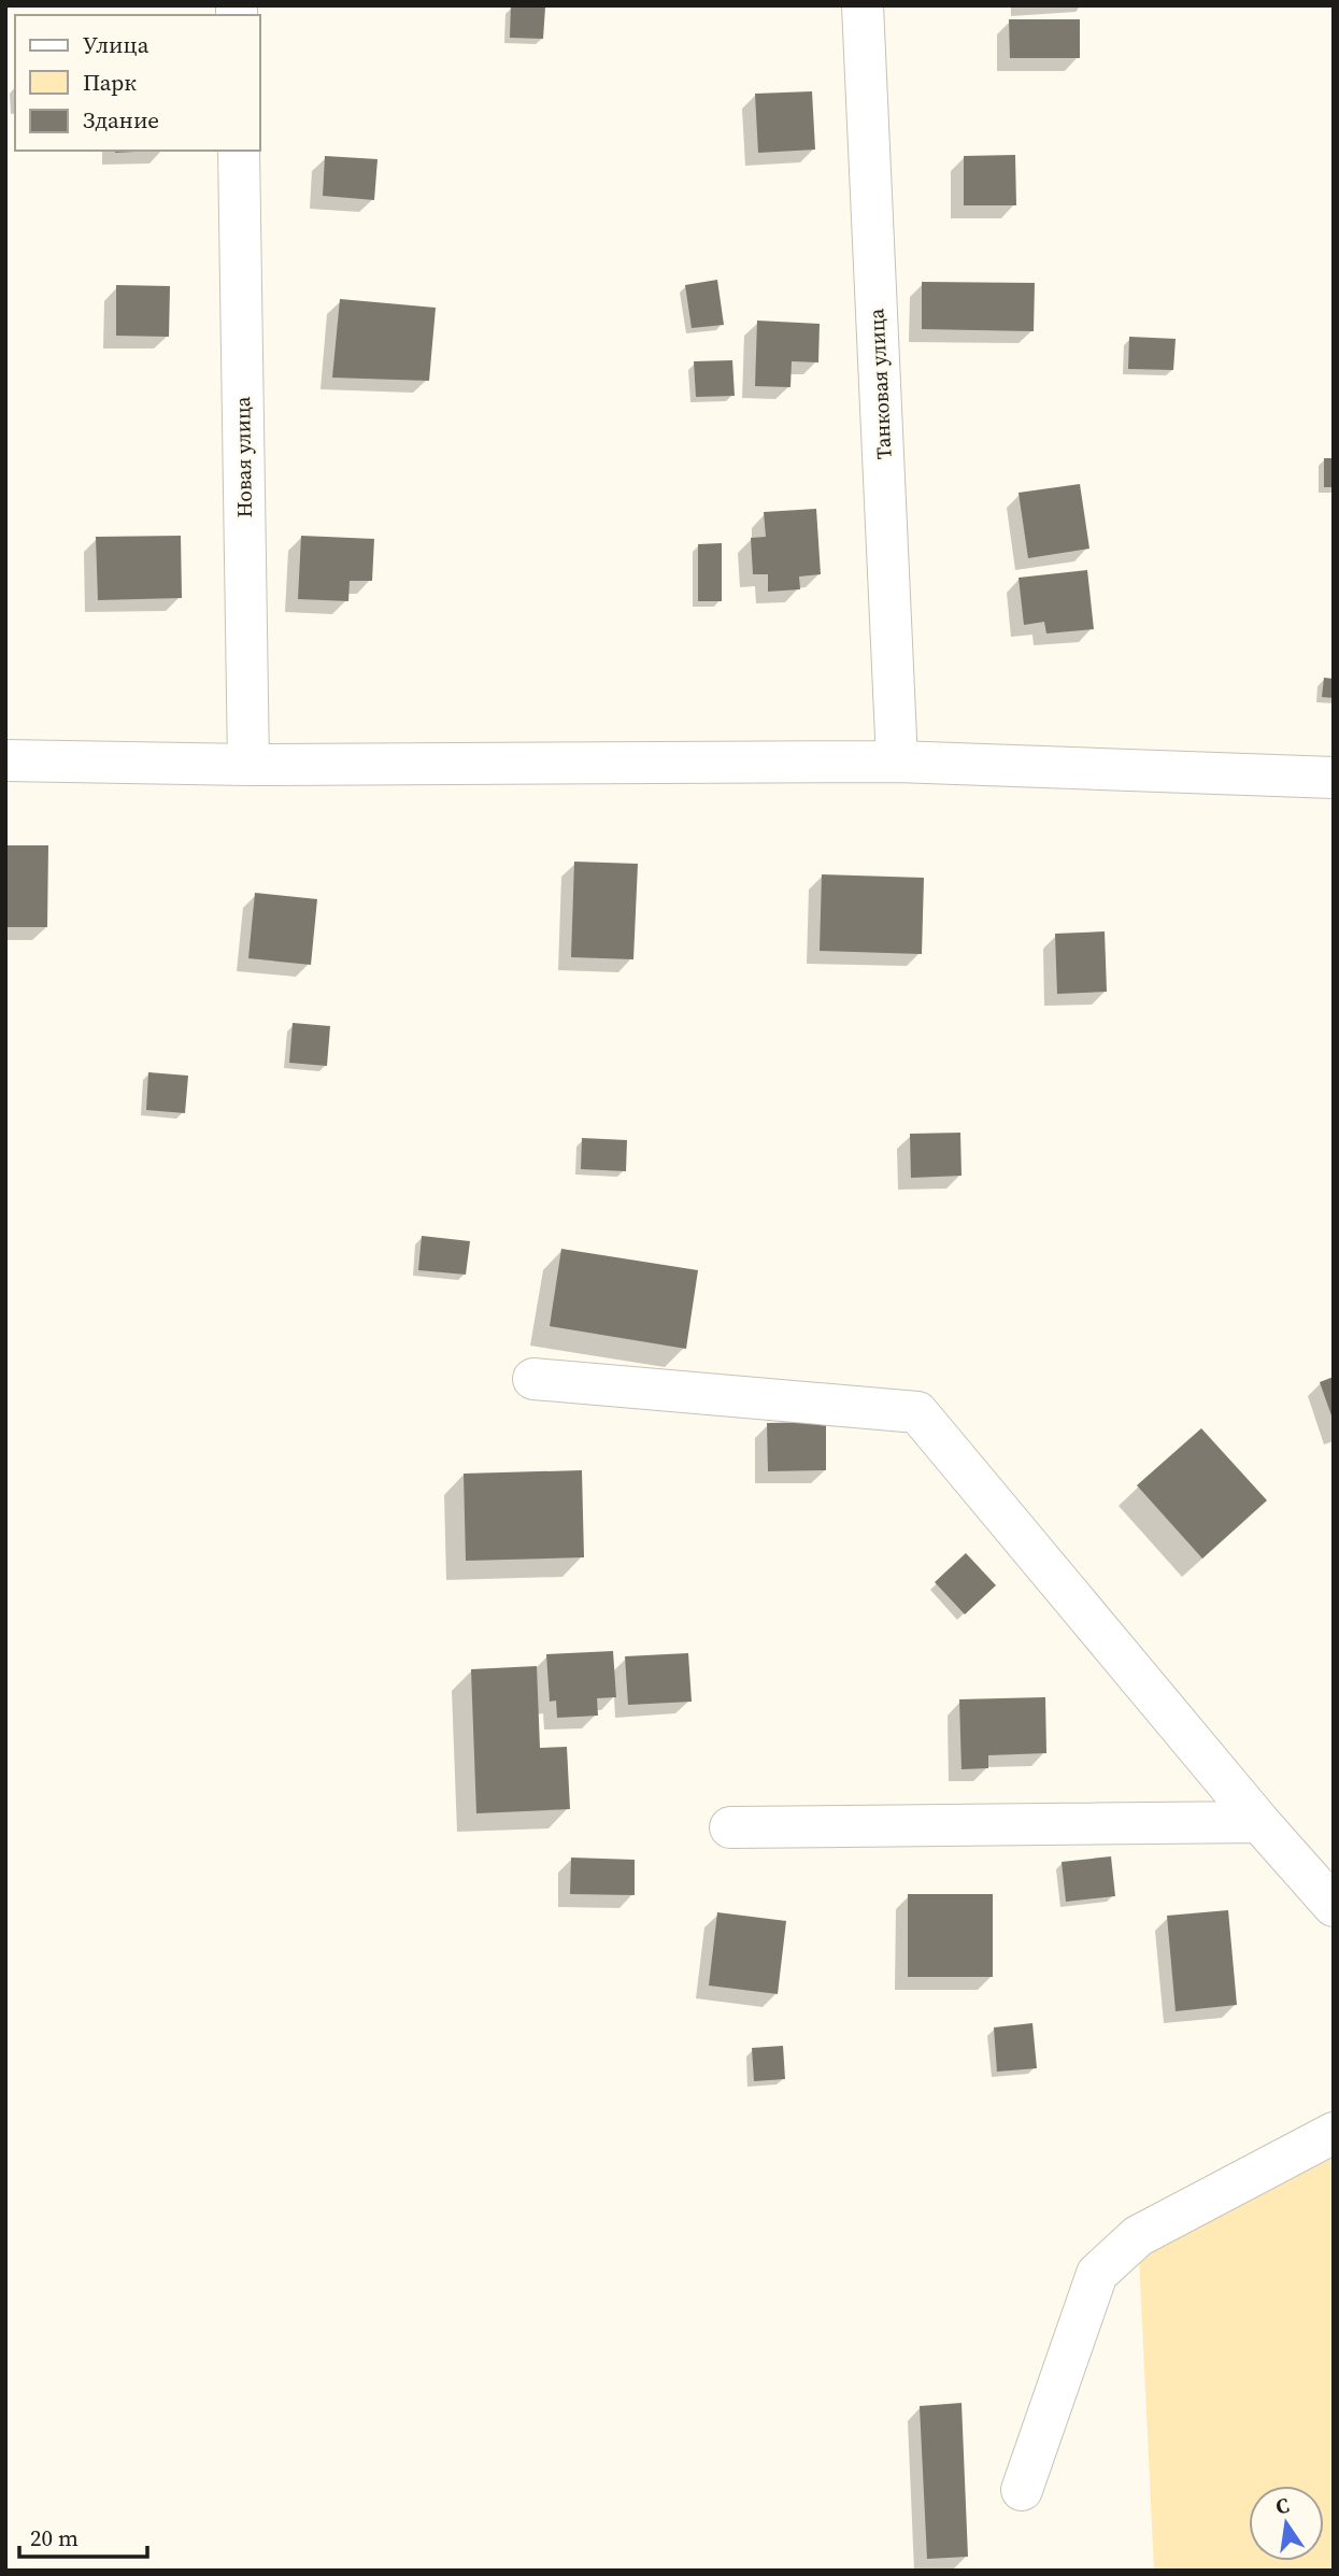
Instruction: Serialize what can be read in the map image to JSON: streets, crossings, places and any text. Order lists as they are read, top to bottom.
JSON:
{
  "streets": {
    "street": ["Танковая улица", "Новая улица"]
  },
  "legend": ["Улица", "Парк", "Здание"],
  "scale_bar": "20 m",
  "north": "top"
}
